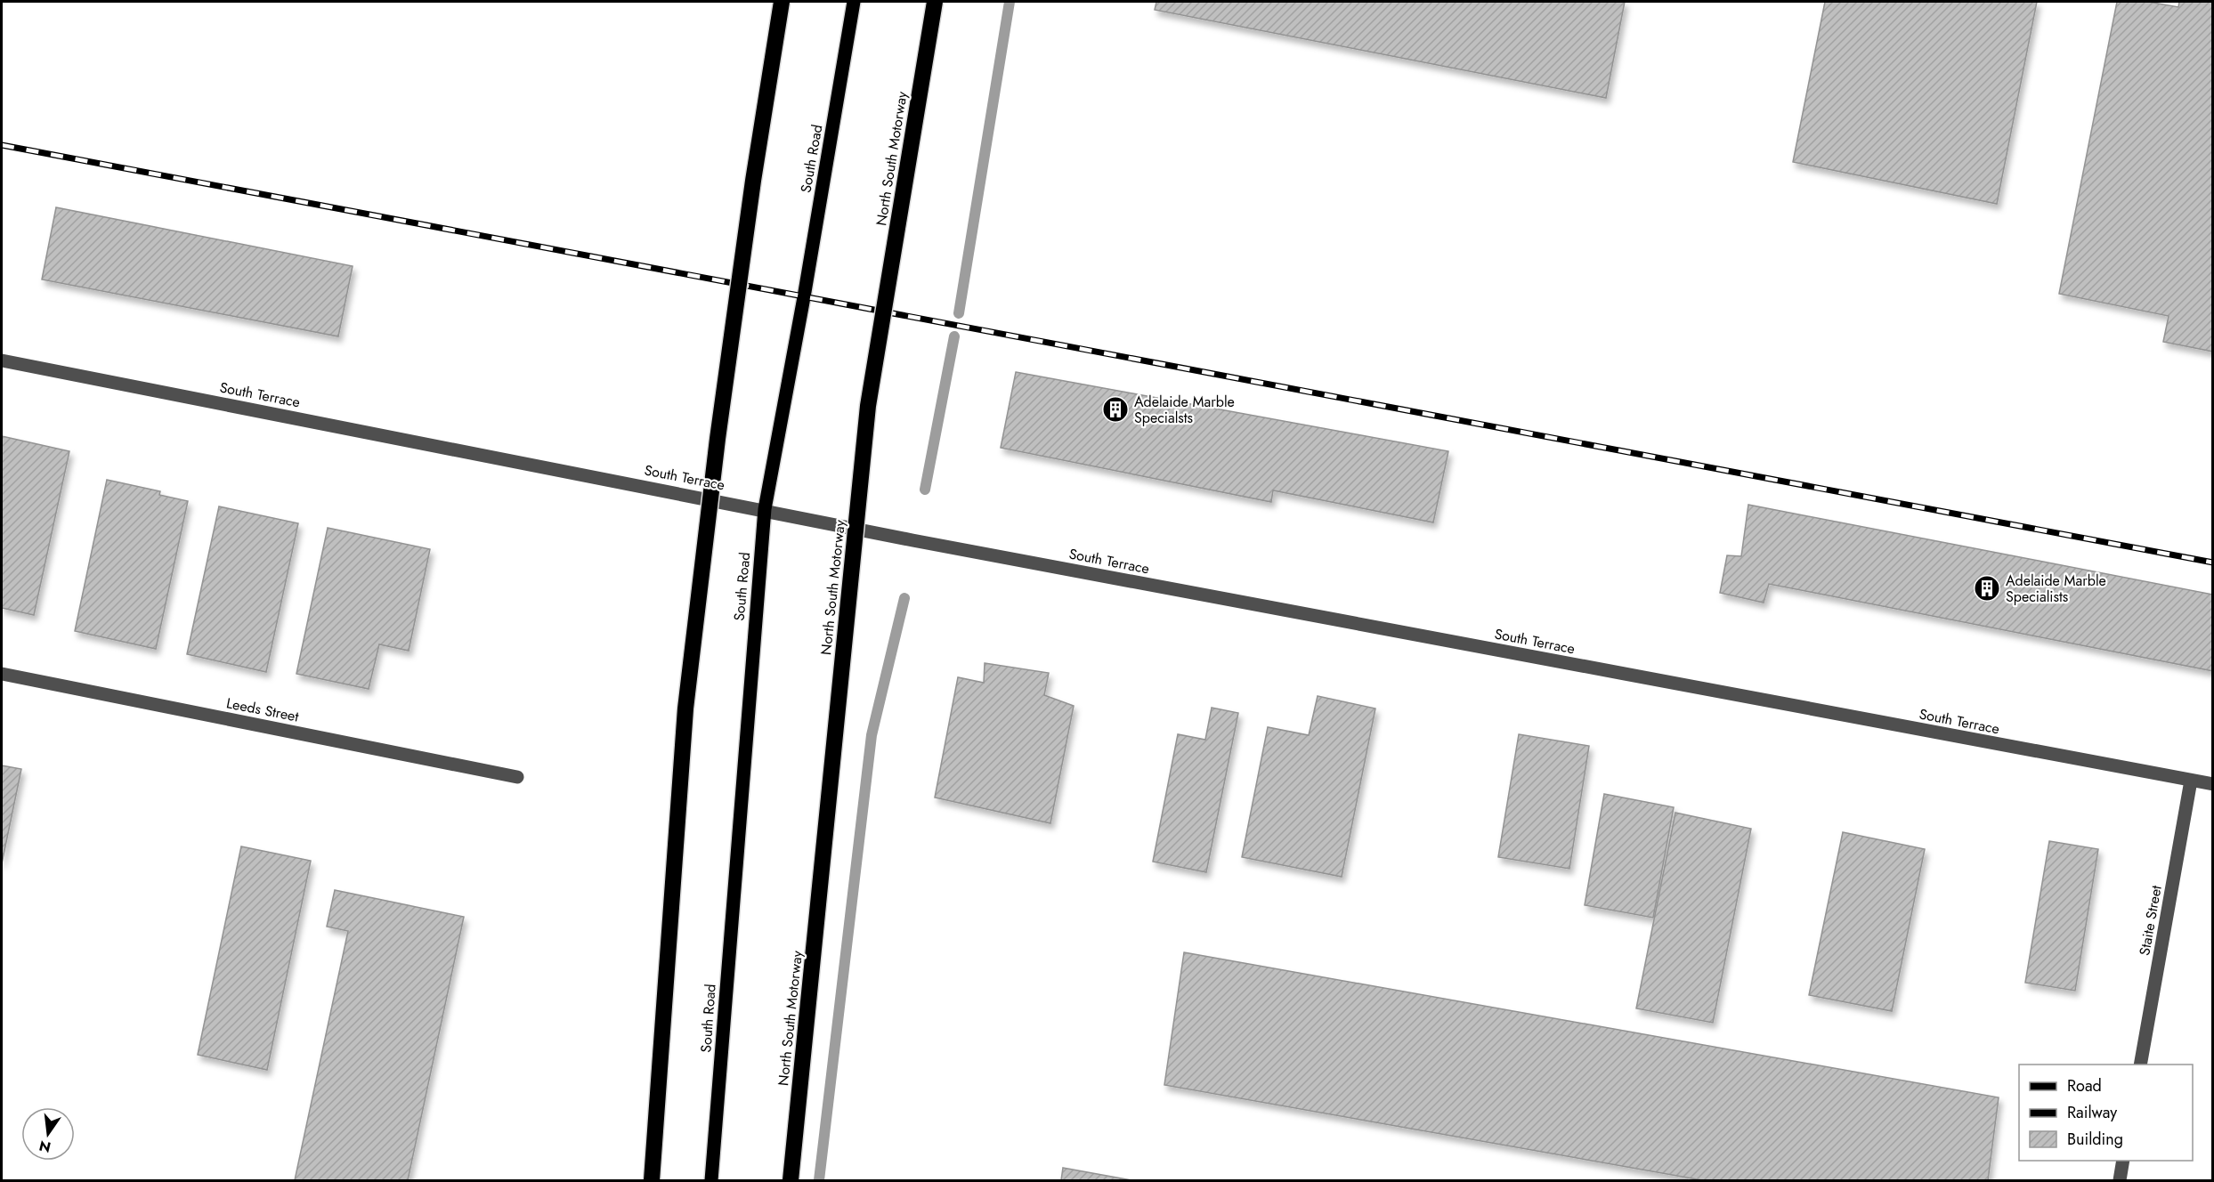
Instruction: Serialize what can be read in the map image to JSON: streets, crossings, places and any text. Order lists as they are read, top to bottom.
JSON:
{
  "streets": {
    "highway": ["North South Motorway"],
    "main road": ["South Road"],
    "street": ["South Terrace", "Leeds Street", "Staite Street"]
  },
  "crossings": [
    ["South Road", "South Terrace"],
    ["South Terrace", "Staite Street"]
  ],
  "places": {
    "building": ["Adelaide Marble Specialsts", "Adelaide Marble Specialists"]
  },
  "legend": ["Road", "Railway", "Building"],
  "north": "bottom"
}
